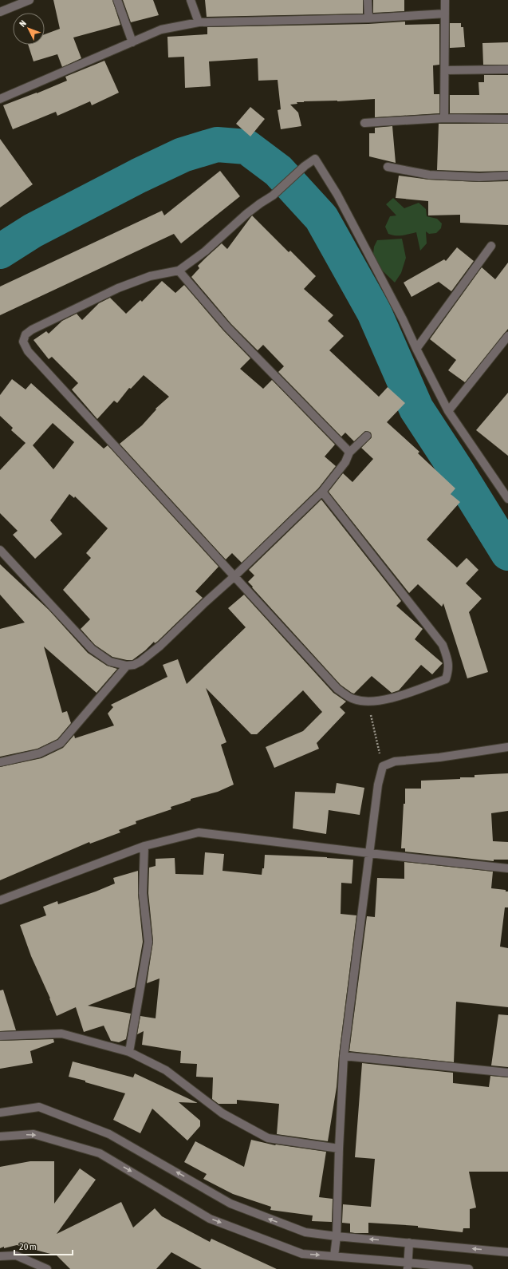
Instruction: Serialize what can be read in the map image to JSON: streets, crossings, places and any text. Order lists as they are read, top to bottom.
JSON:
{
  "scale_bar": "20 m",
  "north": "top left"
}
